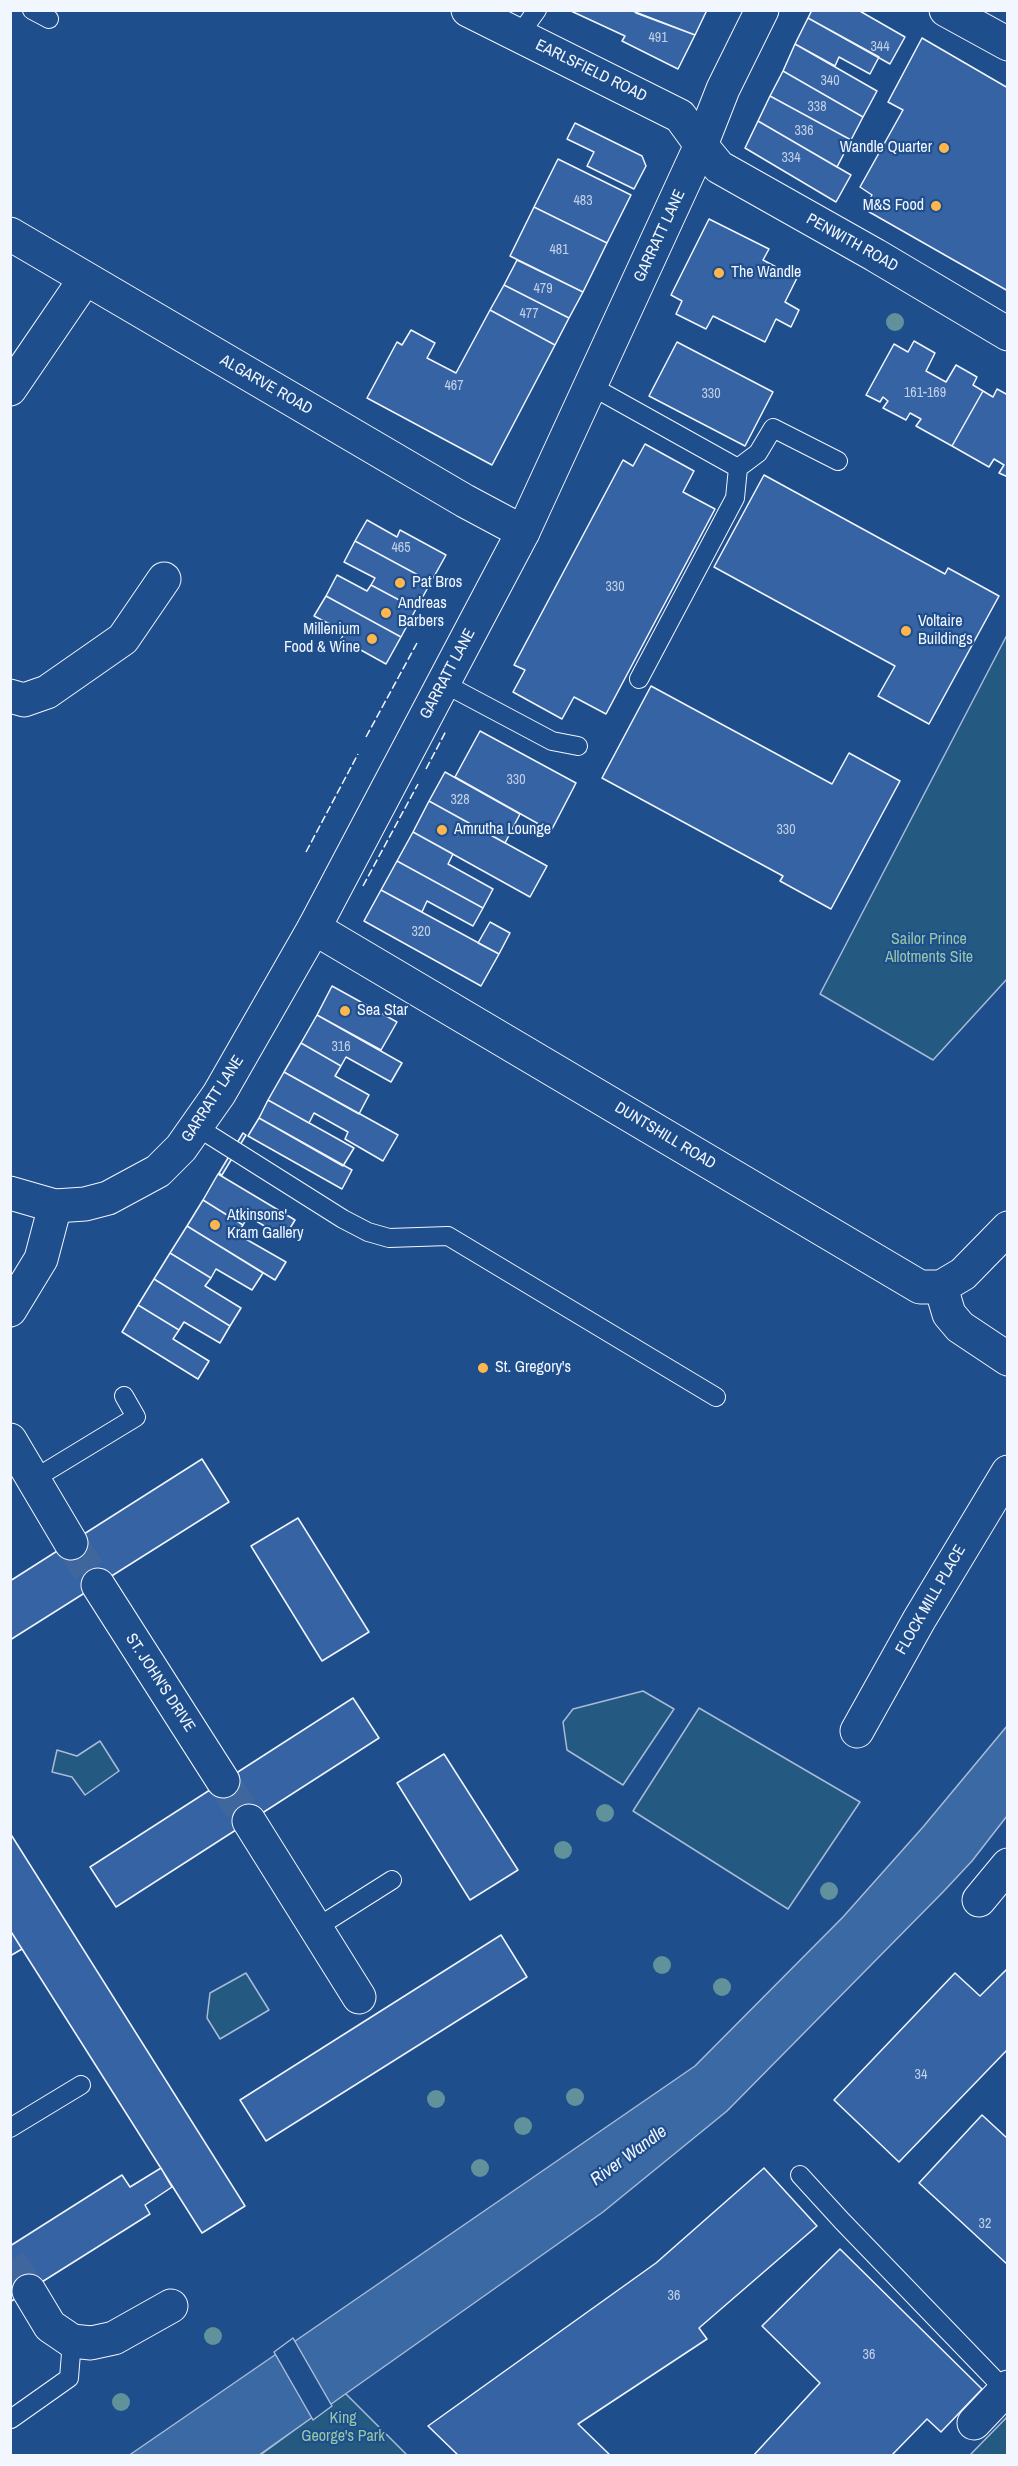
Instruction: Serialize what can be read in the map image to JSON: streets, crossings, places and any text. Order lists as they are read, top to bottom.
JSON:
{
  "streets": {
    "street": [
      "EARLSFIELD ROAD",
      "GARRATT LANE",
      "PENWITH ROAD",
      "ALGARVE ROAD",
      "DUNTSHILL ROAD",
      "FLOCK MILL PLACE",
      "ST. JOHN'S DRIVE"
    ]
  },
  "crossings": [
    ["EARLSFIELD ROAD", "GARRATT LANE"],
    ["EARLSFIELD ROAD", "PENWITH ROAD"],
    ["GARRATT LANE", "PENWITH ROAD"],
    ["GARRATT LANE", "ALGARVE ROAD"],
    ["GARRATT LANE", "DUNTSHILL ROAD"]
  ],
  "water": ["River Wandle"],
  "parks": ["Sailor Prince Allotments Site", "King George's Park"],
  "places": [
    "Wandle Quarter",
    "M&S Food",
    "The Wandle",
    "Pat Bros",
    "Andreas Barbers",
    "Voltaire Buildings",
    "Millenium Food & Wine",
    "Amrutha Lounge",
    "Sea Star",
    "Atkinsons' Kram Gallery",
    "St. Gregory's"
  ],
  "house_numbers": [
    "491",
    "344",
    "340",
    "338",
    "336",
    "334",
    "483",
    "481",
    "479",
    "477",
    "467",
    "161-169",
    "330",
    "465",
    "330",
    "330",
    "328",
    "330",
    "320",
    "316",
    "34",
    "32",
    "36",
    "36"
  ]
}
